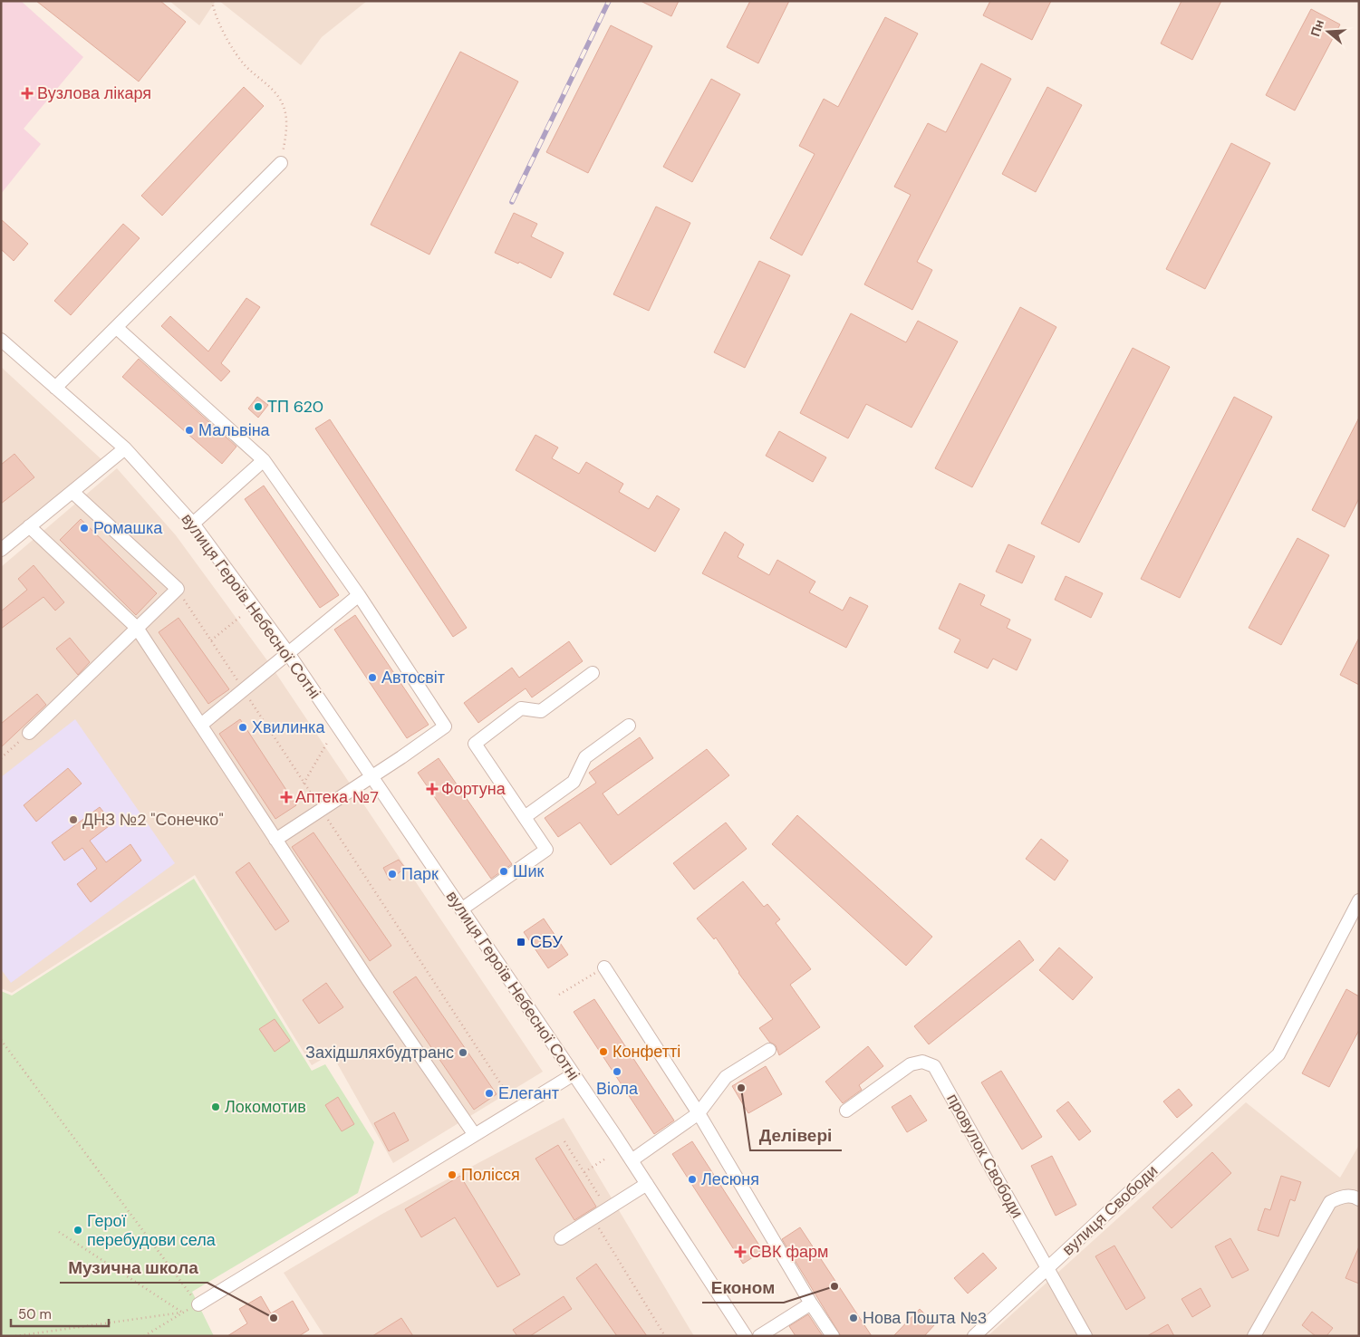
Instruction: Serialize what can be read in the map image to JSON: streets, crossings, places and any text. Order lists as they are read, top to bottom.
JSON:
{
  "streets": {
    "street": ["вулиця Героїв Небесної Сотні", "провулок Свободи", "вулиця Свободи"]
  },
  "crossings": [
    ["провулок Свободи", "вулиця Свободи"]
  ],
  "places": {
    "health": [
      "Вузлова лікаря",
      "Фортуна",
      "Аптека №7",
      "СВК фарм"
    ],
    "other": [
      "ТП 620",
      "Мальвіна",
      "Ромашка",
      "Автосвіт",
      "Хвилинка",
      "ДНЗ №2 \"Сонечко\"",
      "Шик",
      "Парк",
      "Конфетті",
      "Західшляхбудтранс",
      "Віола",
      "Делівері",
      "Елегант",
      "Локомотив",
      "Полісся",
      "Лесюня",
      "Герої перебудови села",
      "Економ",
      "Музична школа",
      "Нова Пошта №3"
    ],
    "transit": ["СБУ"]
  },
  "scale_bar": "50 m",
  "north": "left"
}
